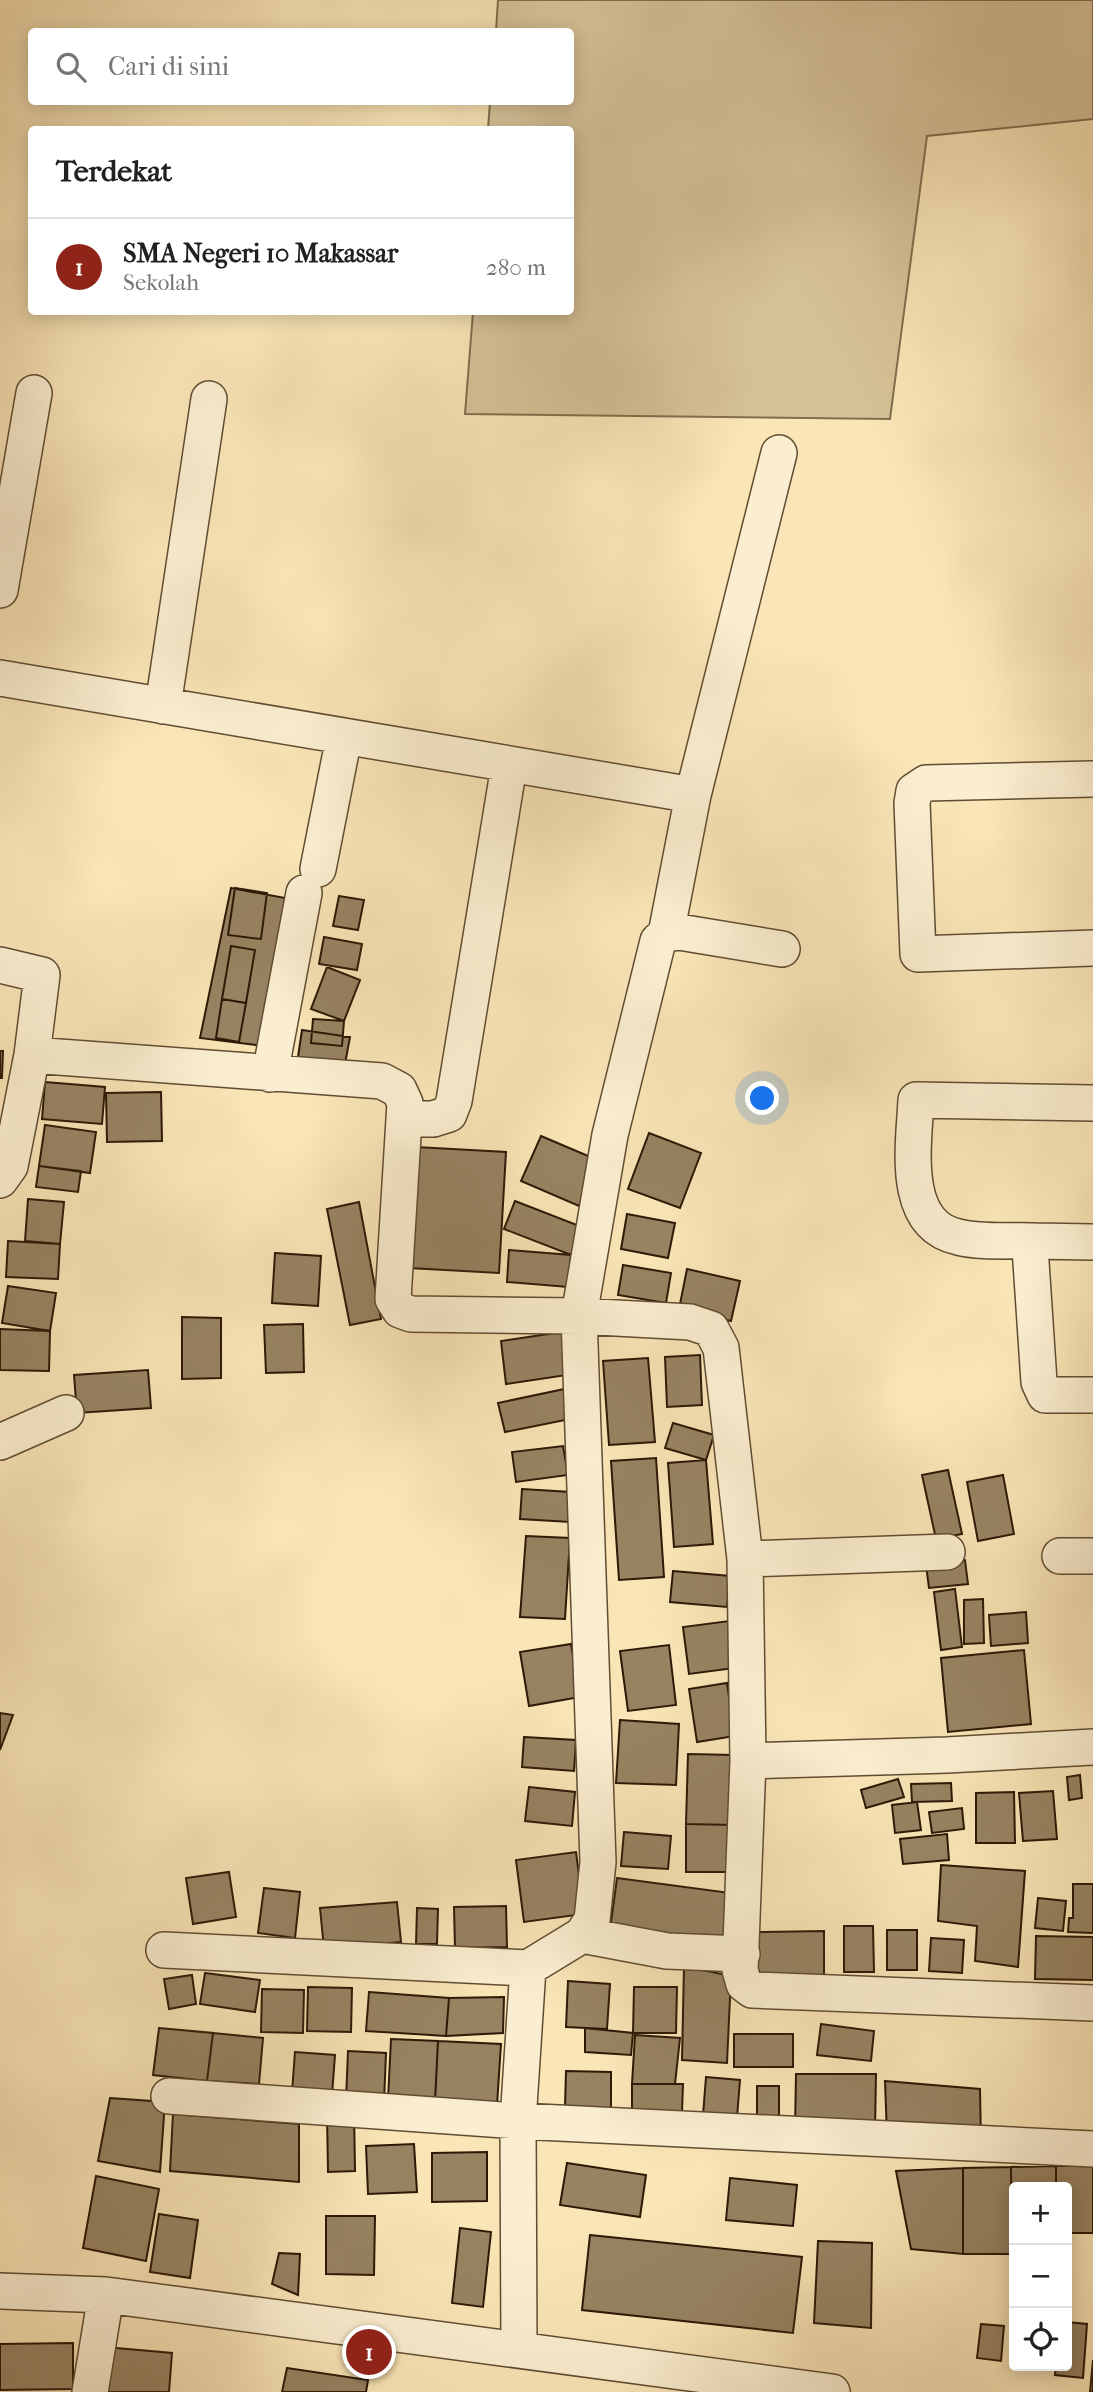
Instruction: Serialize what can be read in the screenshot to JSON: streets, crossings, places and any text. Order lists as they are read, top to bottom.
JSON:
{
  "page": {
    "search": "Cari di sini",
    "heading": "Terdekat",
    "list": [
      {
        "mark": "1",
        "name": "SMA Negeri 10 Makassar",
        "note": "Sekolah",
        "value": "280 m"
      }
    ],
    "map_buttons": ["+", "−"],
    "pins": "1"
  }
}
